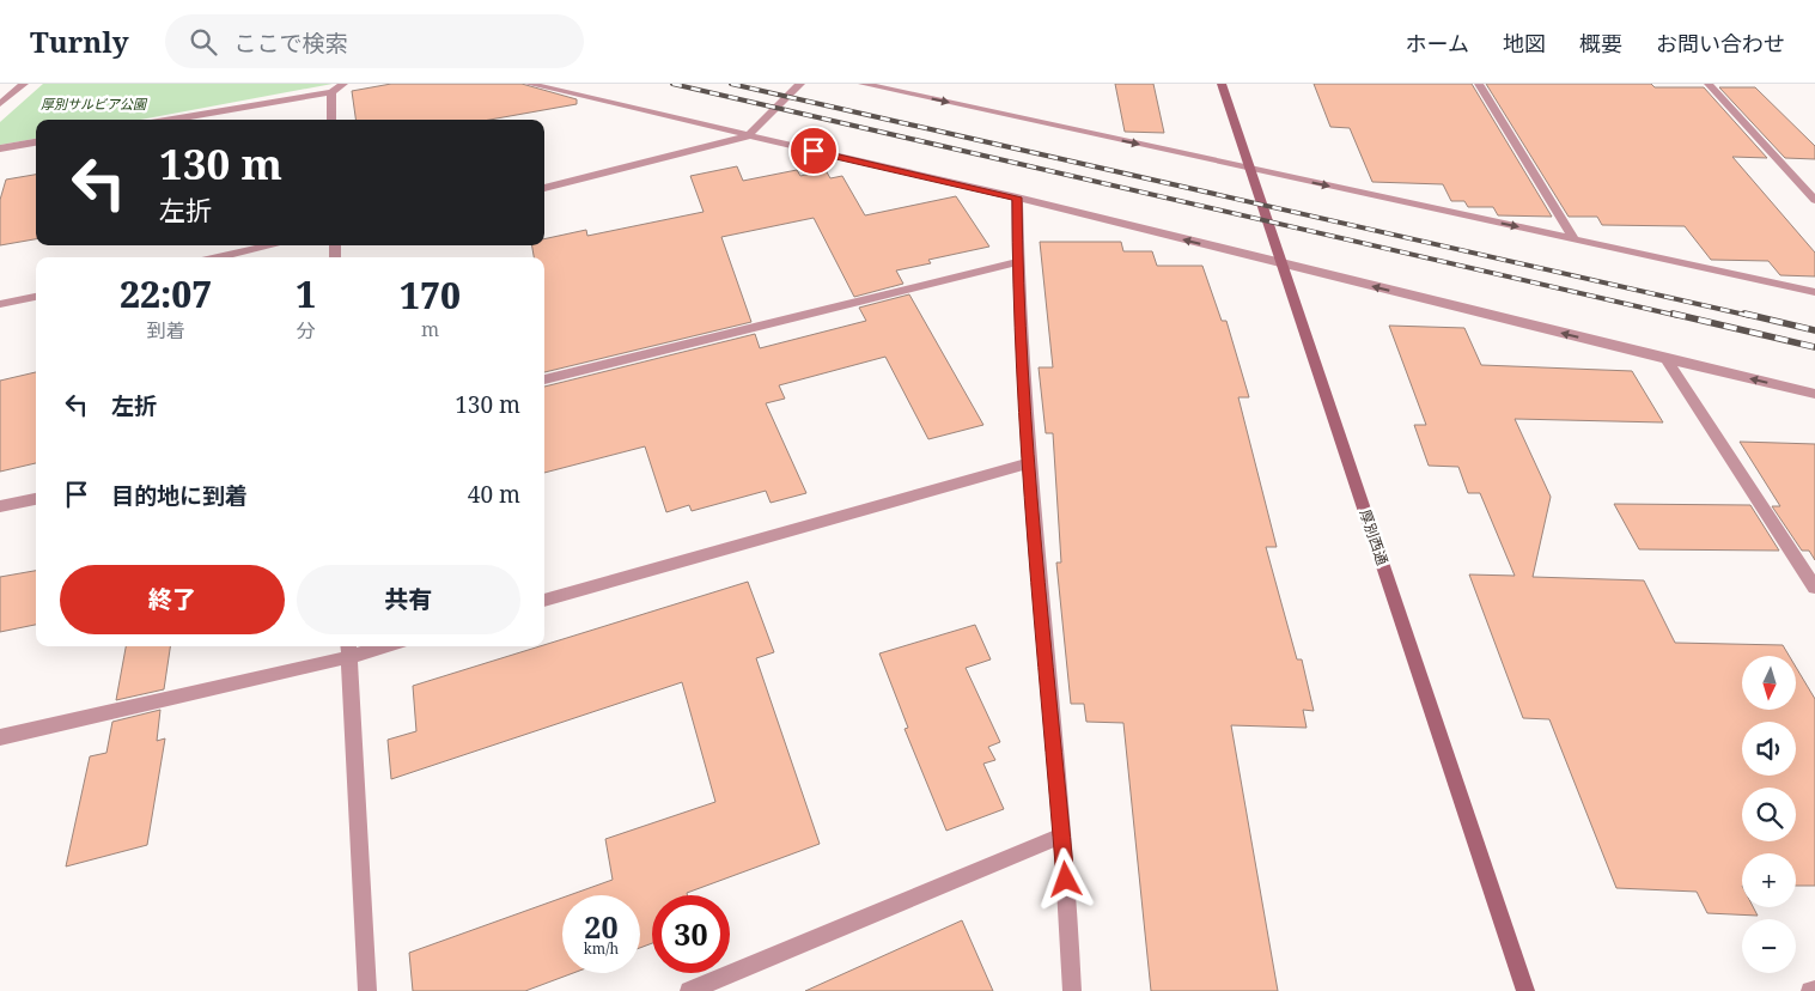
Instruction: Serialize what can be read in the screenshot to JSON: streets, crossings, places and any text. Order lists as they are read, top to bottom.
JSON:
{
  "streets": {
    "street": ["厚別西通"]
  },
  "parks": ["厚別サルビア公園"],
  "north": "bottom",
  "page": {
    "header": "Turnly",
    "search": "ここで検索",
    "nav": [
      "ホーム",
      "地図",
      "概要",
      "お問い合わせ"
    ],
    "turn": ["130 m", "左折"],
    "eta": [
      "22:07",
      "到着",
      "1",
      "分",
      "170",
      "m"
    ],
    "list": [
      {
        "name": "左折",
        "value": "130 m"
      },
      {
        "name": "目的地に到着",
        "value": "40 m"
      }
    ],
    "buttons": ["終了", "共有"],
    "map_buttons": ["+", "−"],
    "speed": "20 km/h",
    "limit": "30"
  }
}
